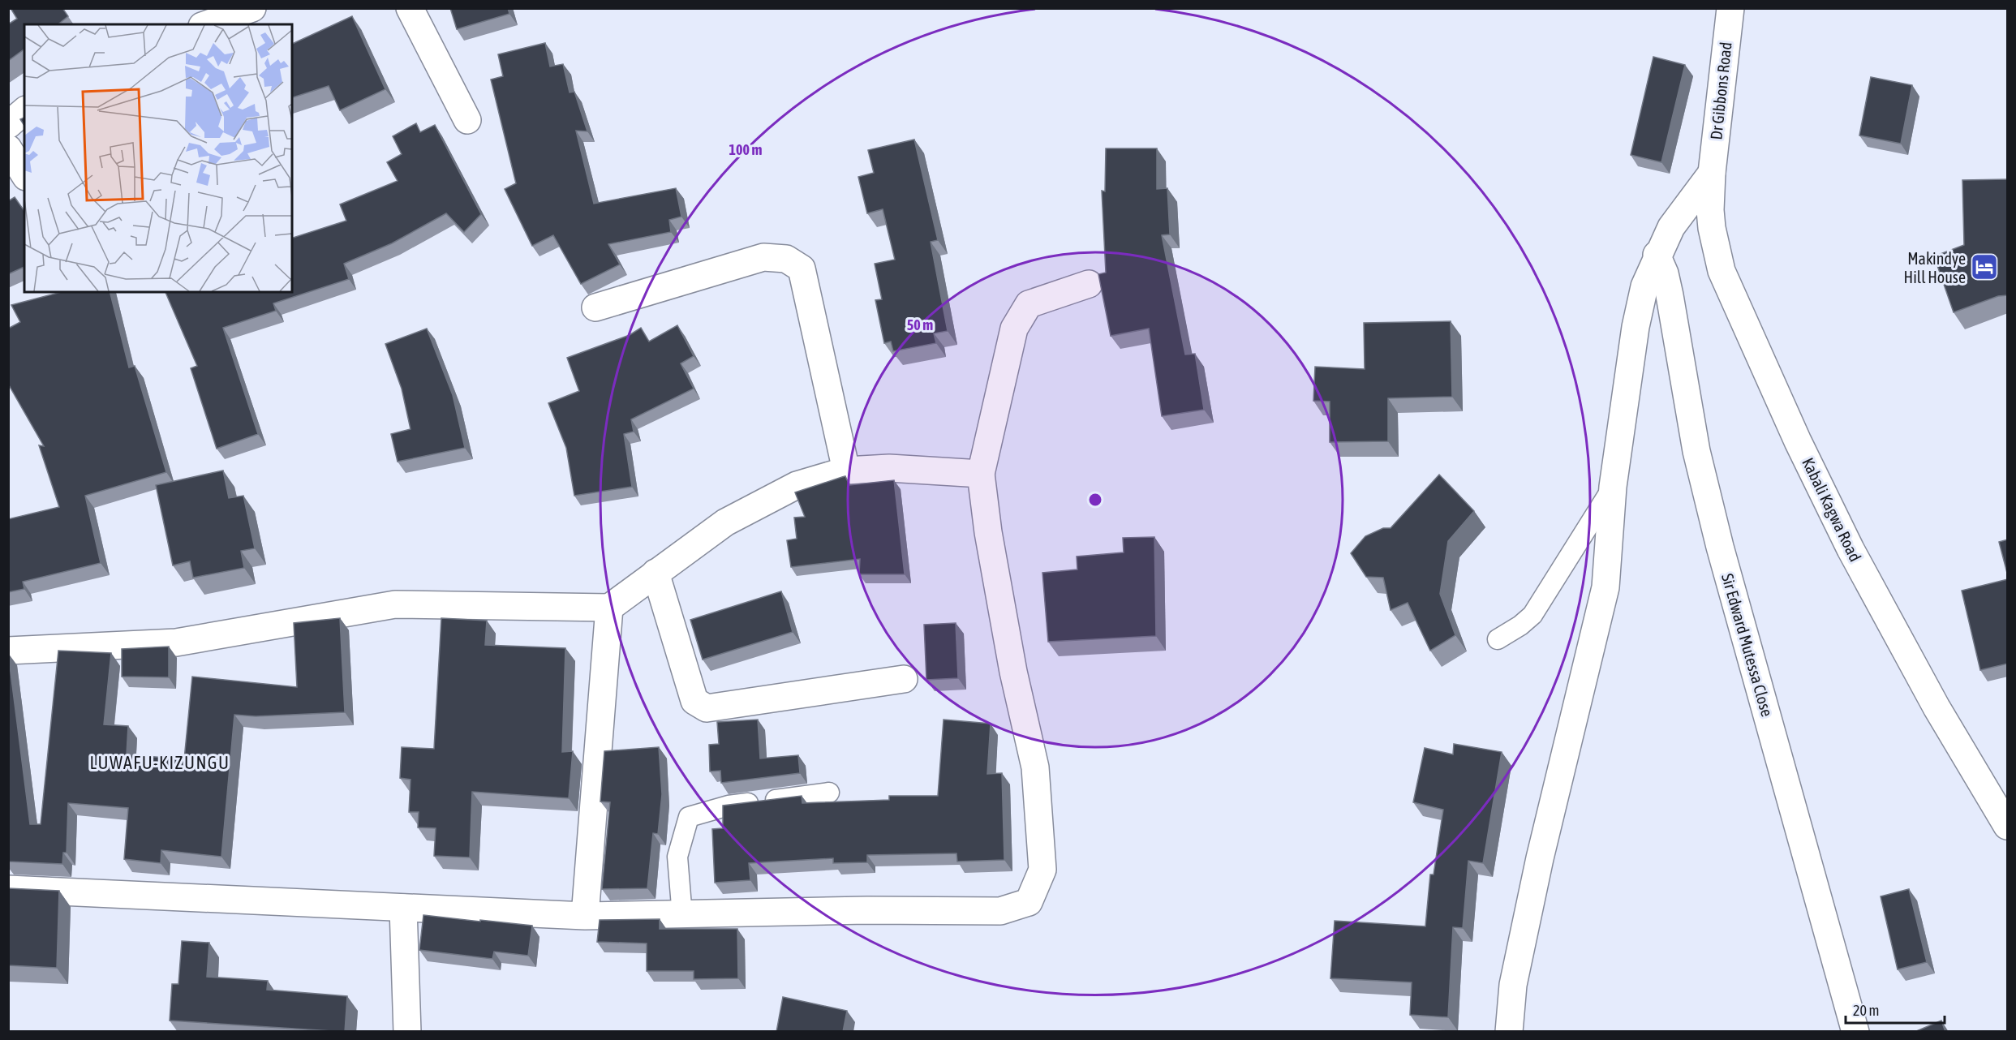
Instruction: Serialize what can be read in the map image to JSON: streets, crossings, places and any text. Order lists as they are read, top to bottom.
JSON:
{
  "streets": {
    "street": ["Dr Gibbons Road", "Kabali Kagwa Road", "Sir Edward Mutessa Close"]
  },
  "crossings": [
    ["Dr Gibbons Road", "Kabali Kagwa Road"]
  ],
  "districts": ["LUWAFU-KIZUNGU"],
  "places": {
    "hotel": ["Makindye Hill House"]
  },
  "scale_bar": "20 m",
  "rings": ["100 m", "50 m"]
}
